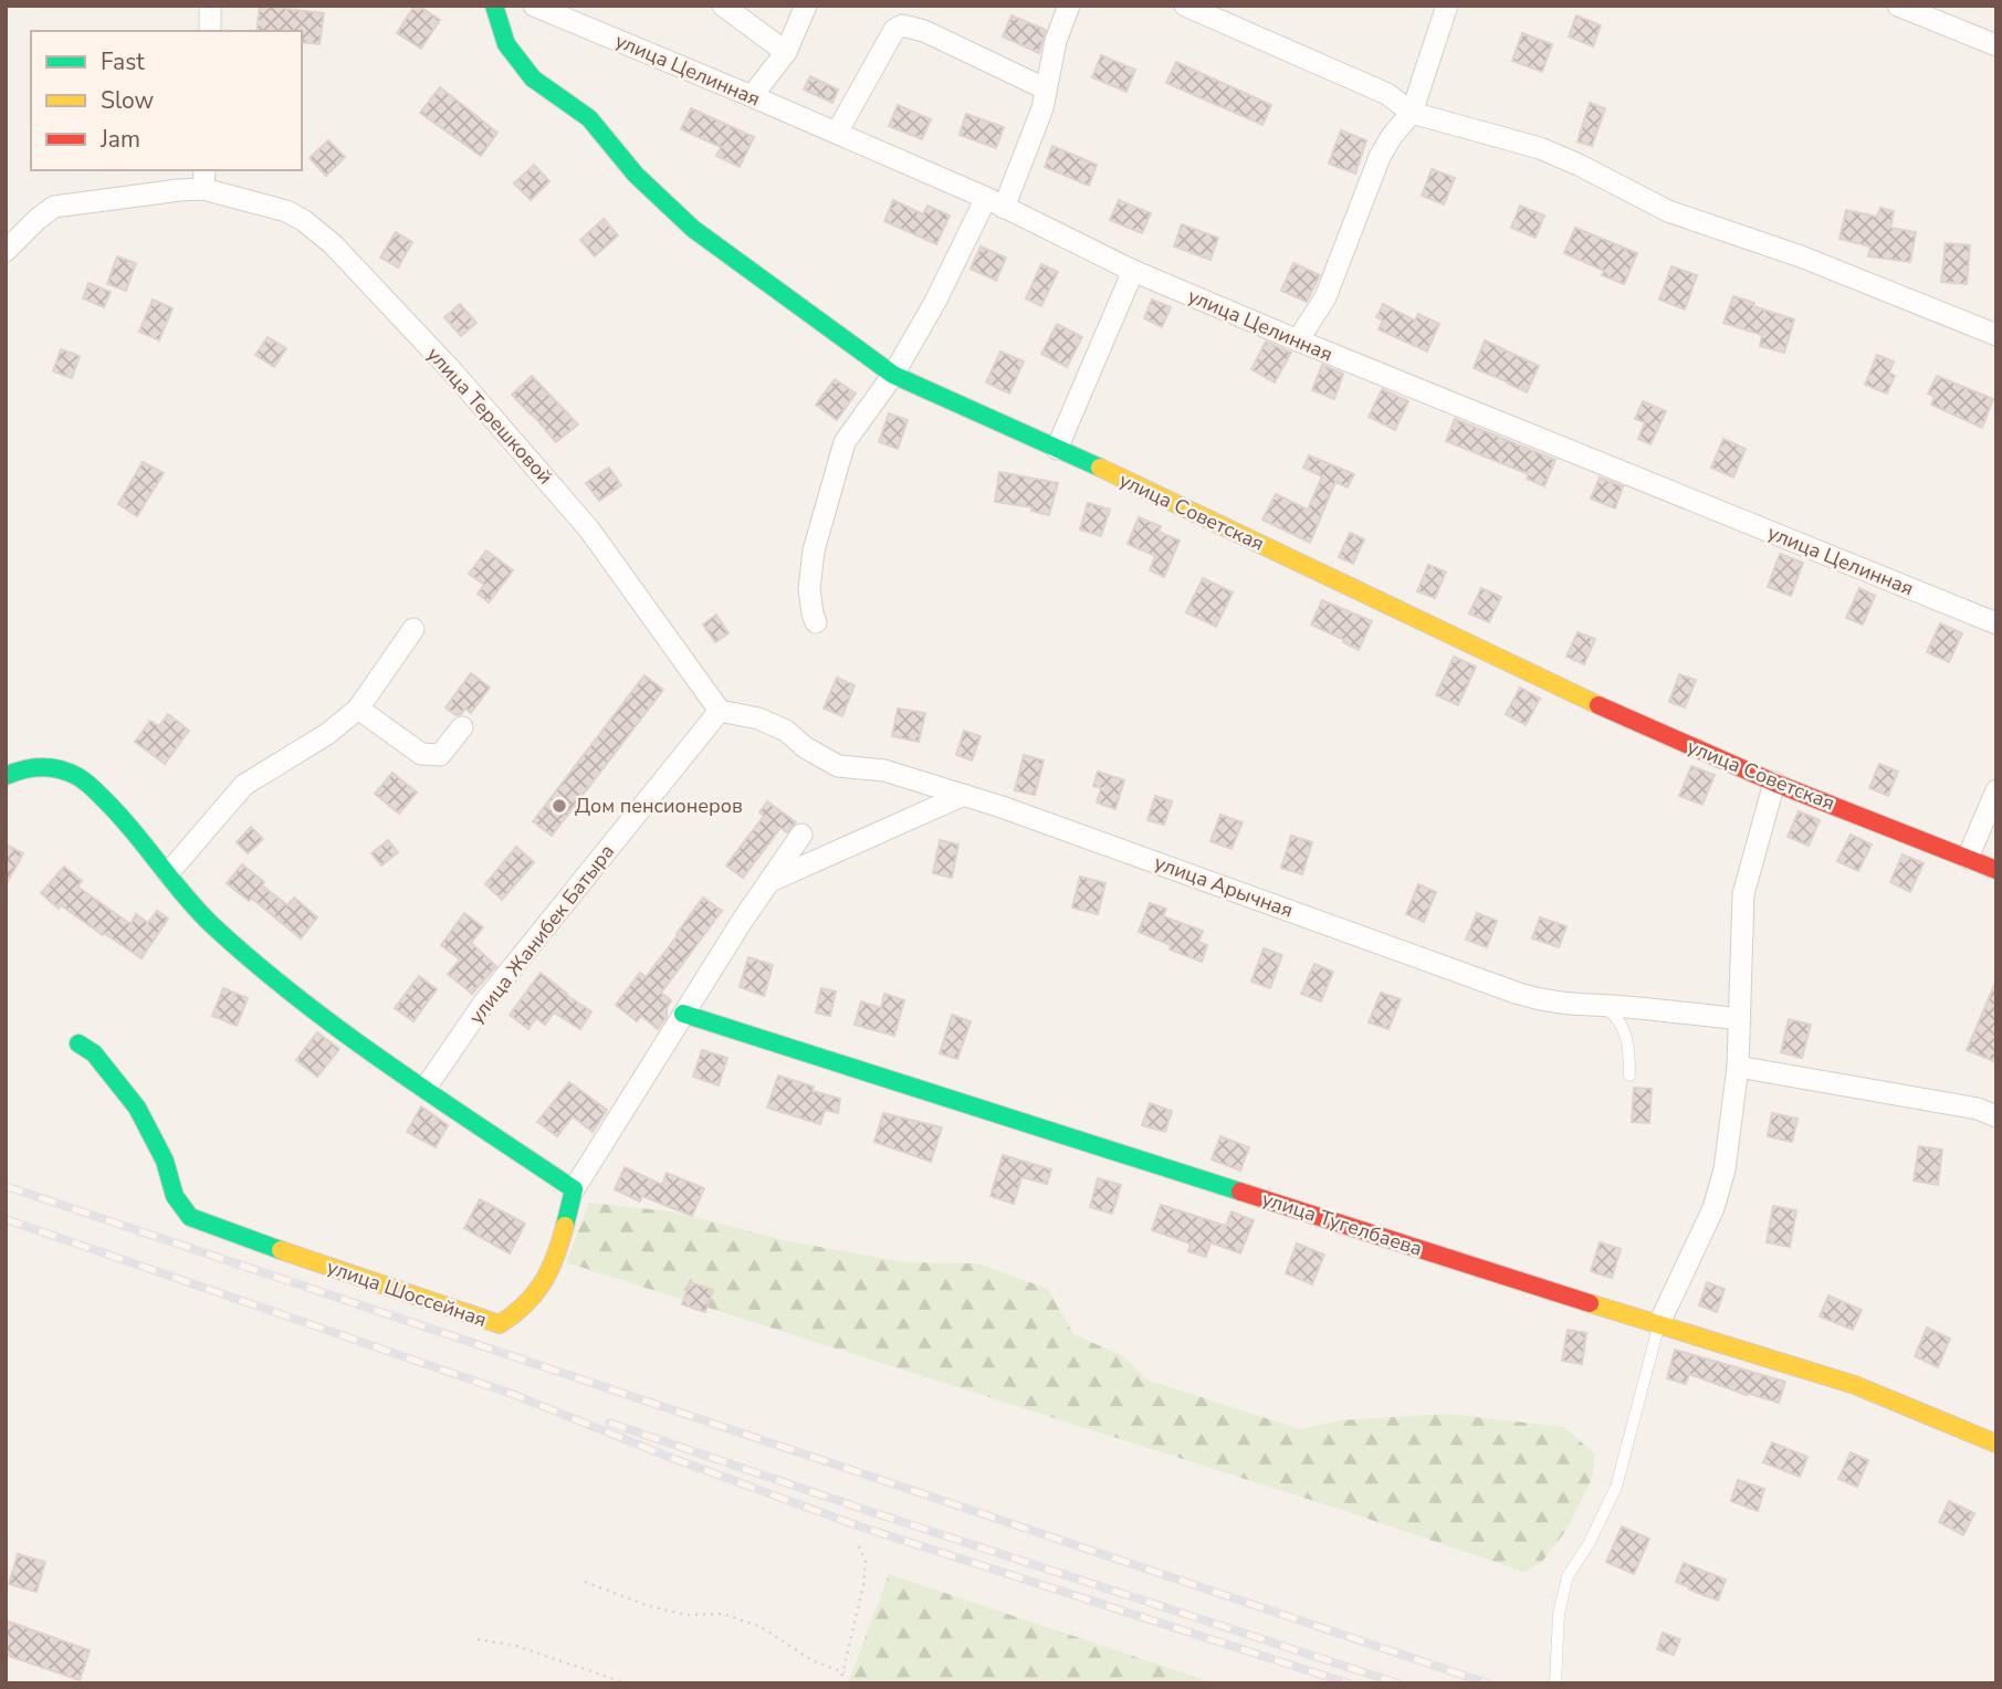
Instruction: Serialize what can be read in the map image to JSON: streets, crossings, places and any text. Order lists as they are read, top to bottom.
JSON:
{
  "streets": {
    "street": [
      "улица Целинная",
      "улица Терешковой",
      "улица Советская",
      "улица Арычная",
      "улица Жанибек Батыра",
      "улица Тугелбаева",
      "улица Шоссейная"
    ]
  },
  "crossings": [
    ["улица Терешковой", "улица Арычная"],
    ["улица Терешковой", "улица Жанибек Батыра"],
    ["улица Арычная", "улица Жанибек Батыра"]
  ],
  "places": ["Дом пенсионеров"],
  "legend": ["Fast", "Slow", "Jam"]
}
